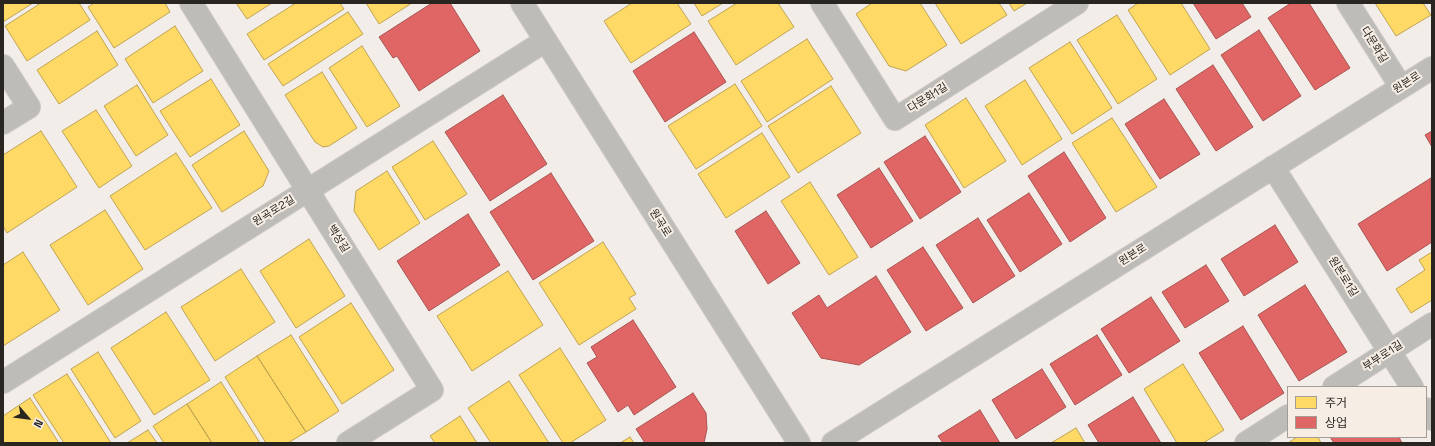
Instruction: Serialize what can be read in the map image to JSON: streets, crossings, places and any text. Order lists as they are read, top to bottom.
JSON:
{
  "streets": {
    "street": [
      "다문화길",
      "원본로",
      "다문화1길",
      "원곡로2길",
      "원곡로",
      "백성길",
      "원본로1길",
      "부부로1길"
    ]
  },
  "crossings": [
    ["다문화길", "원본로"],
    ["원본로", "원본로1길"],
    ["원곡로2길", "원곡로"],
    ["원곡로2길", "백성길"],
    ["원본로1길", "부부로1길"]
  ],
  "legend": ["주거", "상업"],
  "north": "bottom right"
}
